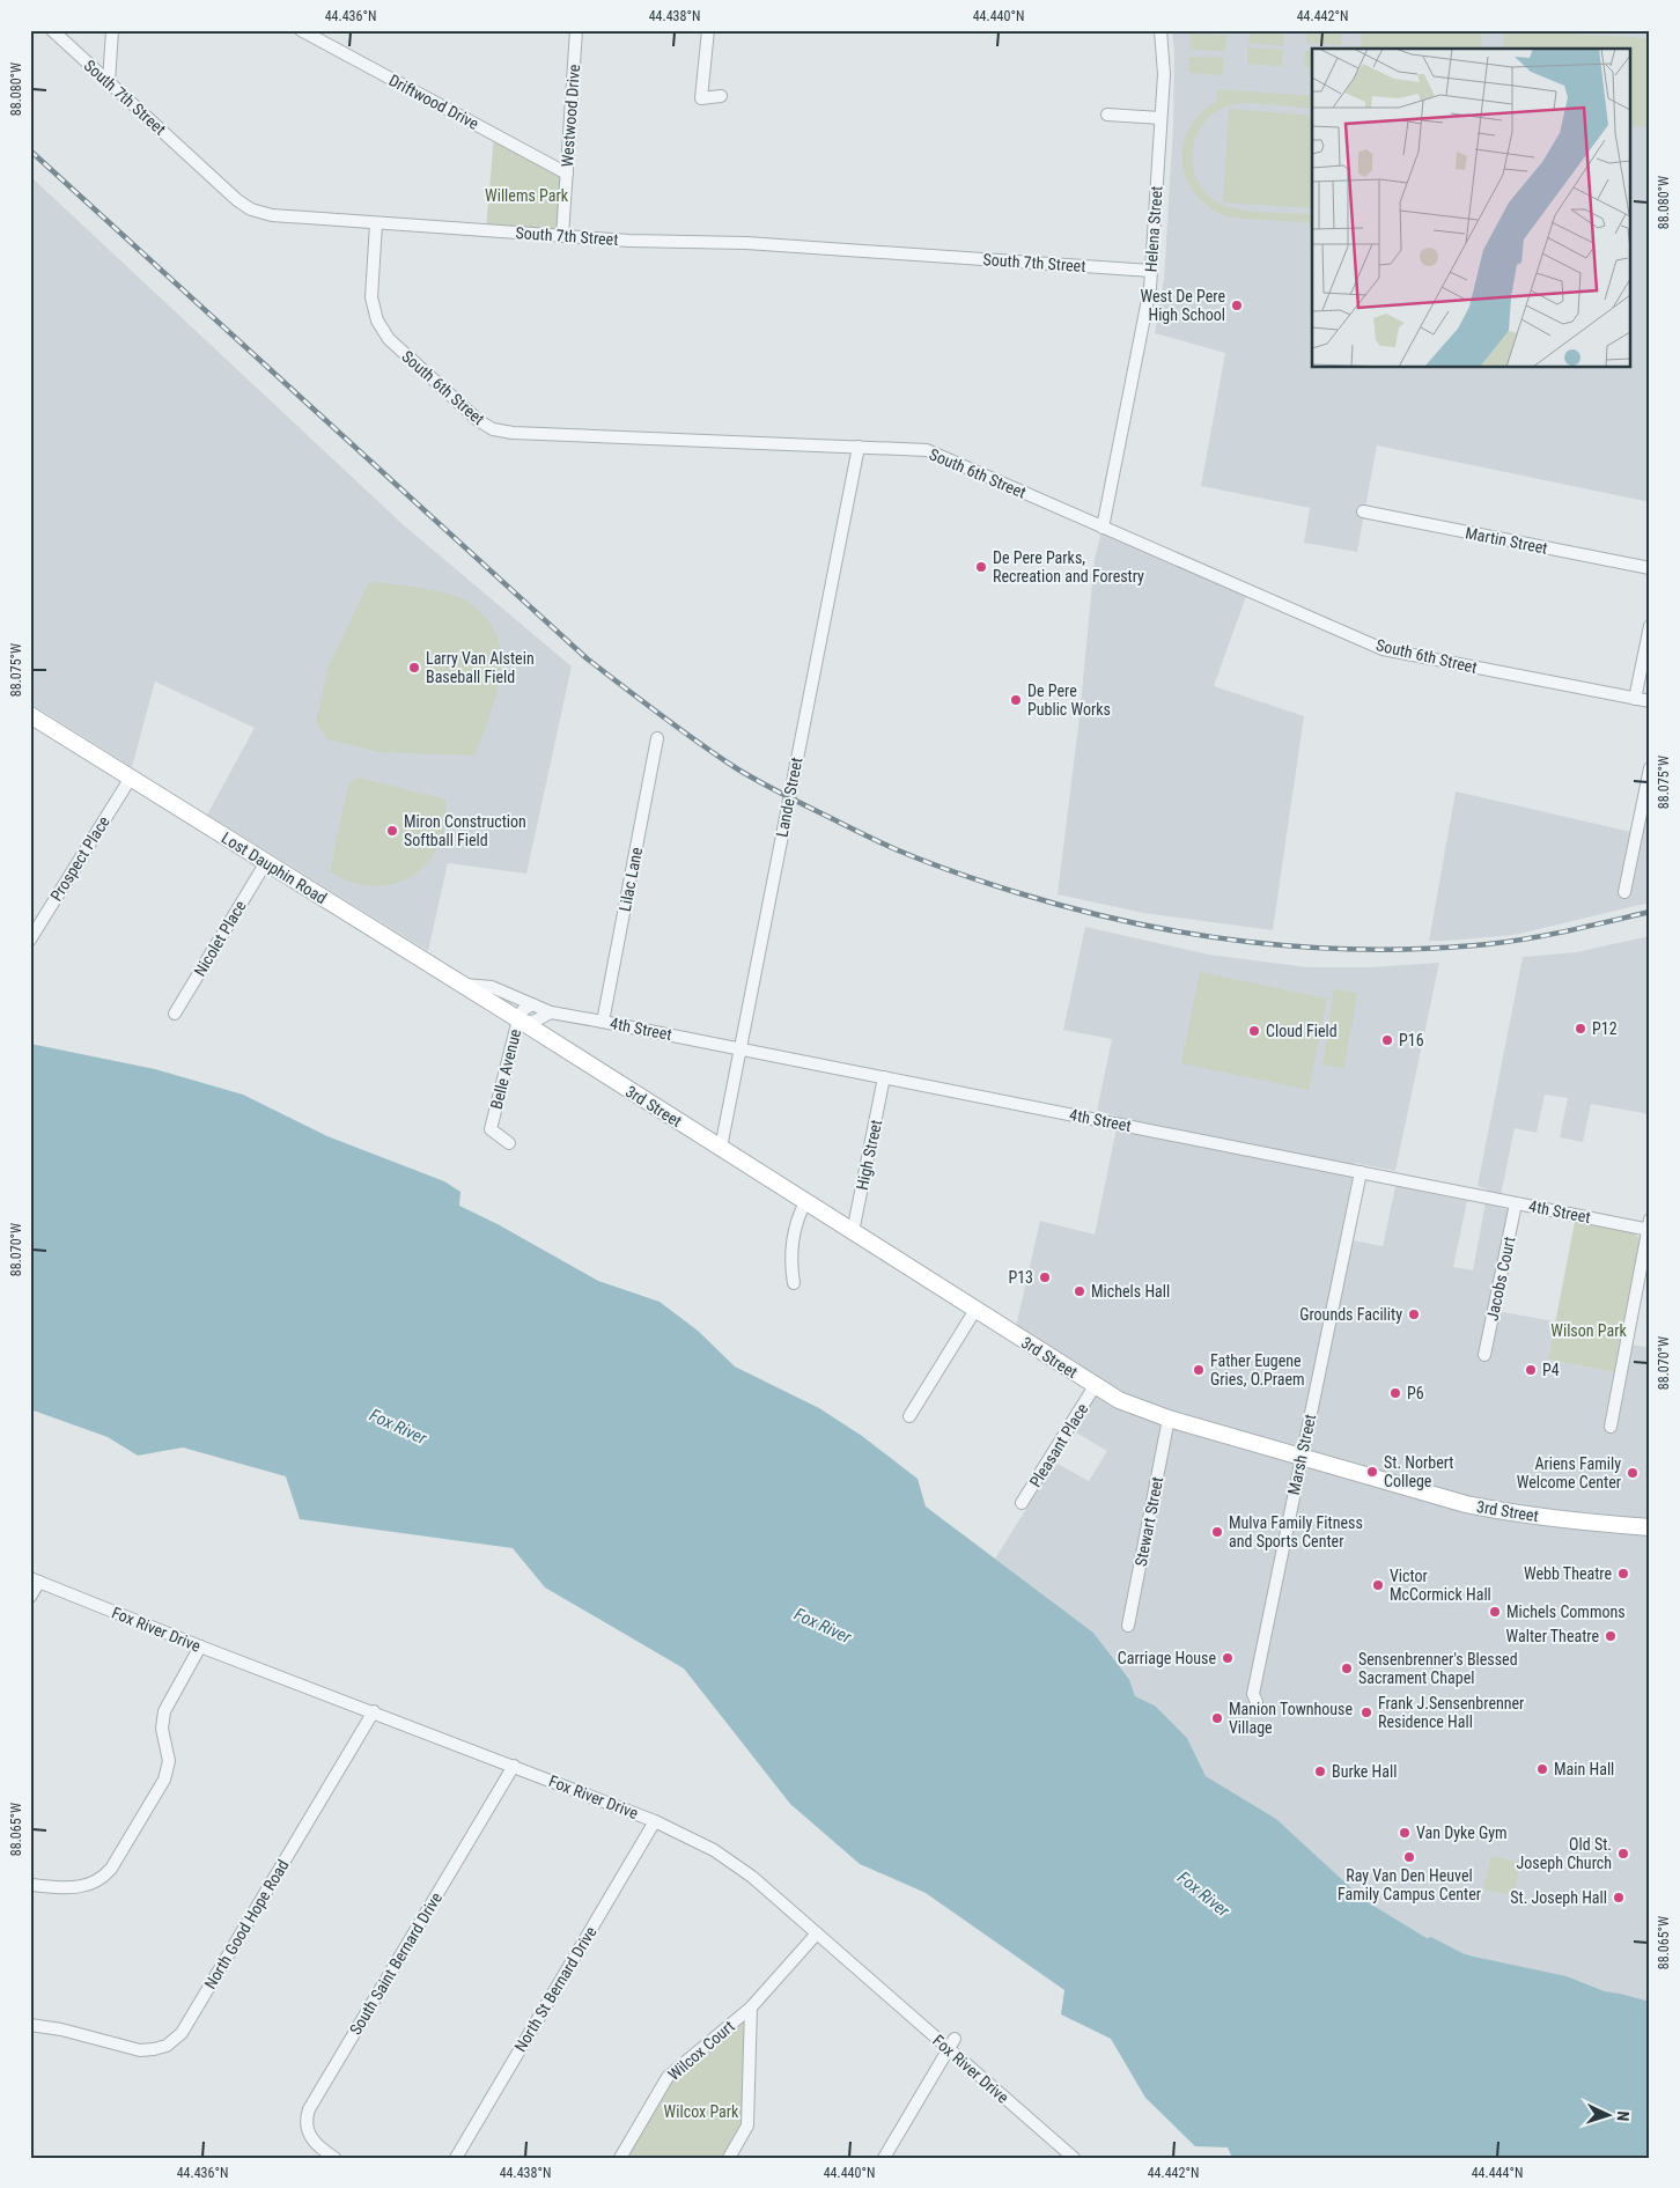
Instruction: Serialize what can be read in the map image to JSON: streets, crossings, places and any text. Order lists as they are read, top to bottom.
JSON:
{
  "streets": {
    "main road": ["Lost Dauphin Road", "3rd Street"],
    "street": [
      "South 7th Street",
      "Driftwood Drive",
      "Westwood Drive",
      "Helena Street",
      "South 6th Street",
      "Martin Street",
      "Lande Street",
      "Prospect Place",
      "Lilac Lane",
      "Nicolet Place",
      "4th Street",
      "Belle Avenue",
      "High Street",
      "Jacobs Court",
      "Pleasant Place",
      "Marsh Street",
      "Stewart Street",
      "Fox River Drive",
      "North Good Hope Road",
      "South Saint Bernard Drive",
      "North St Bernard Drive",
      "Wilcox Court"
    ]
  },
  "crossings": [
    ["South 7th Street", "Westwood Drive"],
    ["South 7th Street", "Helena Street"],
    ["South 7th Street", "South 6th Street"],
    ["Driftwood Drive", "Westwood Drive"],
    ["Helena Street", "South 6th Street"],
    ["South 6th Street", "Lande Street"],
    ["Lande Street", "4th Street"],
    ["Lande Street", "3rd Street"],
    ["Prospect Place", "Lost Dauphin Road"],
    ["Lost Dauphin Road", "Nicolet Place"],
    ["Lost Dauphin Road", "4th Street"],
    ["Lost Dauphin Road", "Belle Avenue"],
    ["Lost Dauphin Road", "3rd Street"],
    ["Lilac Lane", "4th Street"],
    ["4th Street", "Belle Avenue"],
    ["4th Street", "3rd Street"],
    ["4th Street", "High Street"],
    ["4th Street", "Jacobs Court"],
    ["4th Street", "Marsh Street"],
    ["Belle Avenue", "3rd Street"],
    ["3rd Street", "High Street"],
    ["3rd Street", "Pleasant Place"],
    ["3rd Street", "Marsh Street"],
    ["3rd Street", "Stewart Street"],
    ["Fox River Drive", "North Good Hope Road"],
    ["Fox River Drive", "South Saint Bernard Drive"],
    ["Fox River Drive", "North St Bernard Drive"],
    ["Fox River Drive", "Wilcox Court"]
  ],
  "water": ["Fox River"],
  "parks": ["Willems Park", "Wilson Park", "Wilcox Park"],
  "places": [
    "West De Pere High School",
    "De Pere Parks, Recreation and Forestry",
    "Larry Van Alstein Baseball Field",
    "De Pere Public Works",
    "Miron Construction Softball Field",
    "P12",
    "Cloud Field",
    "P16",
    "P13",
    "Michels Hall",
    "Grounds Facility",
    "Father Eugene Gries, O.Praem",
    "P4",
    "P6",
    "St. Norbert College",
    "Ariens Family Welcome Center",
    "Mulva Family Fitness and Sports Center",
    "Webb Theatre",
    "Victor McCormick Hall",
    "Michels Commons",
    "Walter Theatre",
    "Carriage House",
    "Sensenbrenner's Blessed Sacrament Chapel",
    "Frank J.Sensenbrenner Residence Hall",
    "Manion Townhouse Village",
    "Main Hall",
    "Burke Hall",
    "Van Dyke Gym",
    "Old St. Joseph Church",
    "Ray Van Den Heuvel Family Campus Center",
    "St. Joseph Hall"
  ],
  "north": "right",
  "coordinates": [
    "44.436°N",
    "44.438°N",
    "44.440°N",
    "44.442°N",
    "88.080°W",
    "88.075°W",
    "88.070°W",
    "88.065°W",
    "44.444°N"
  ]
}
